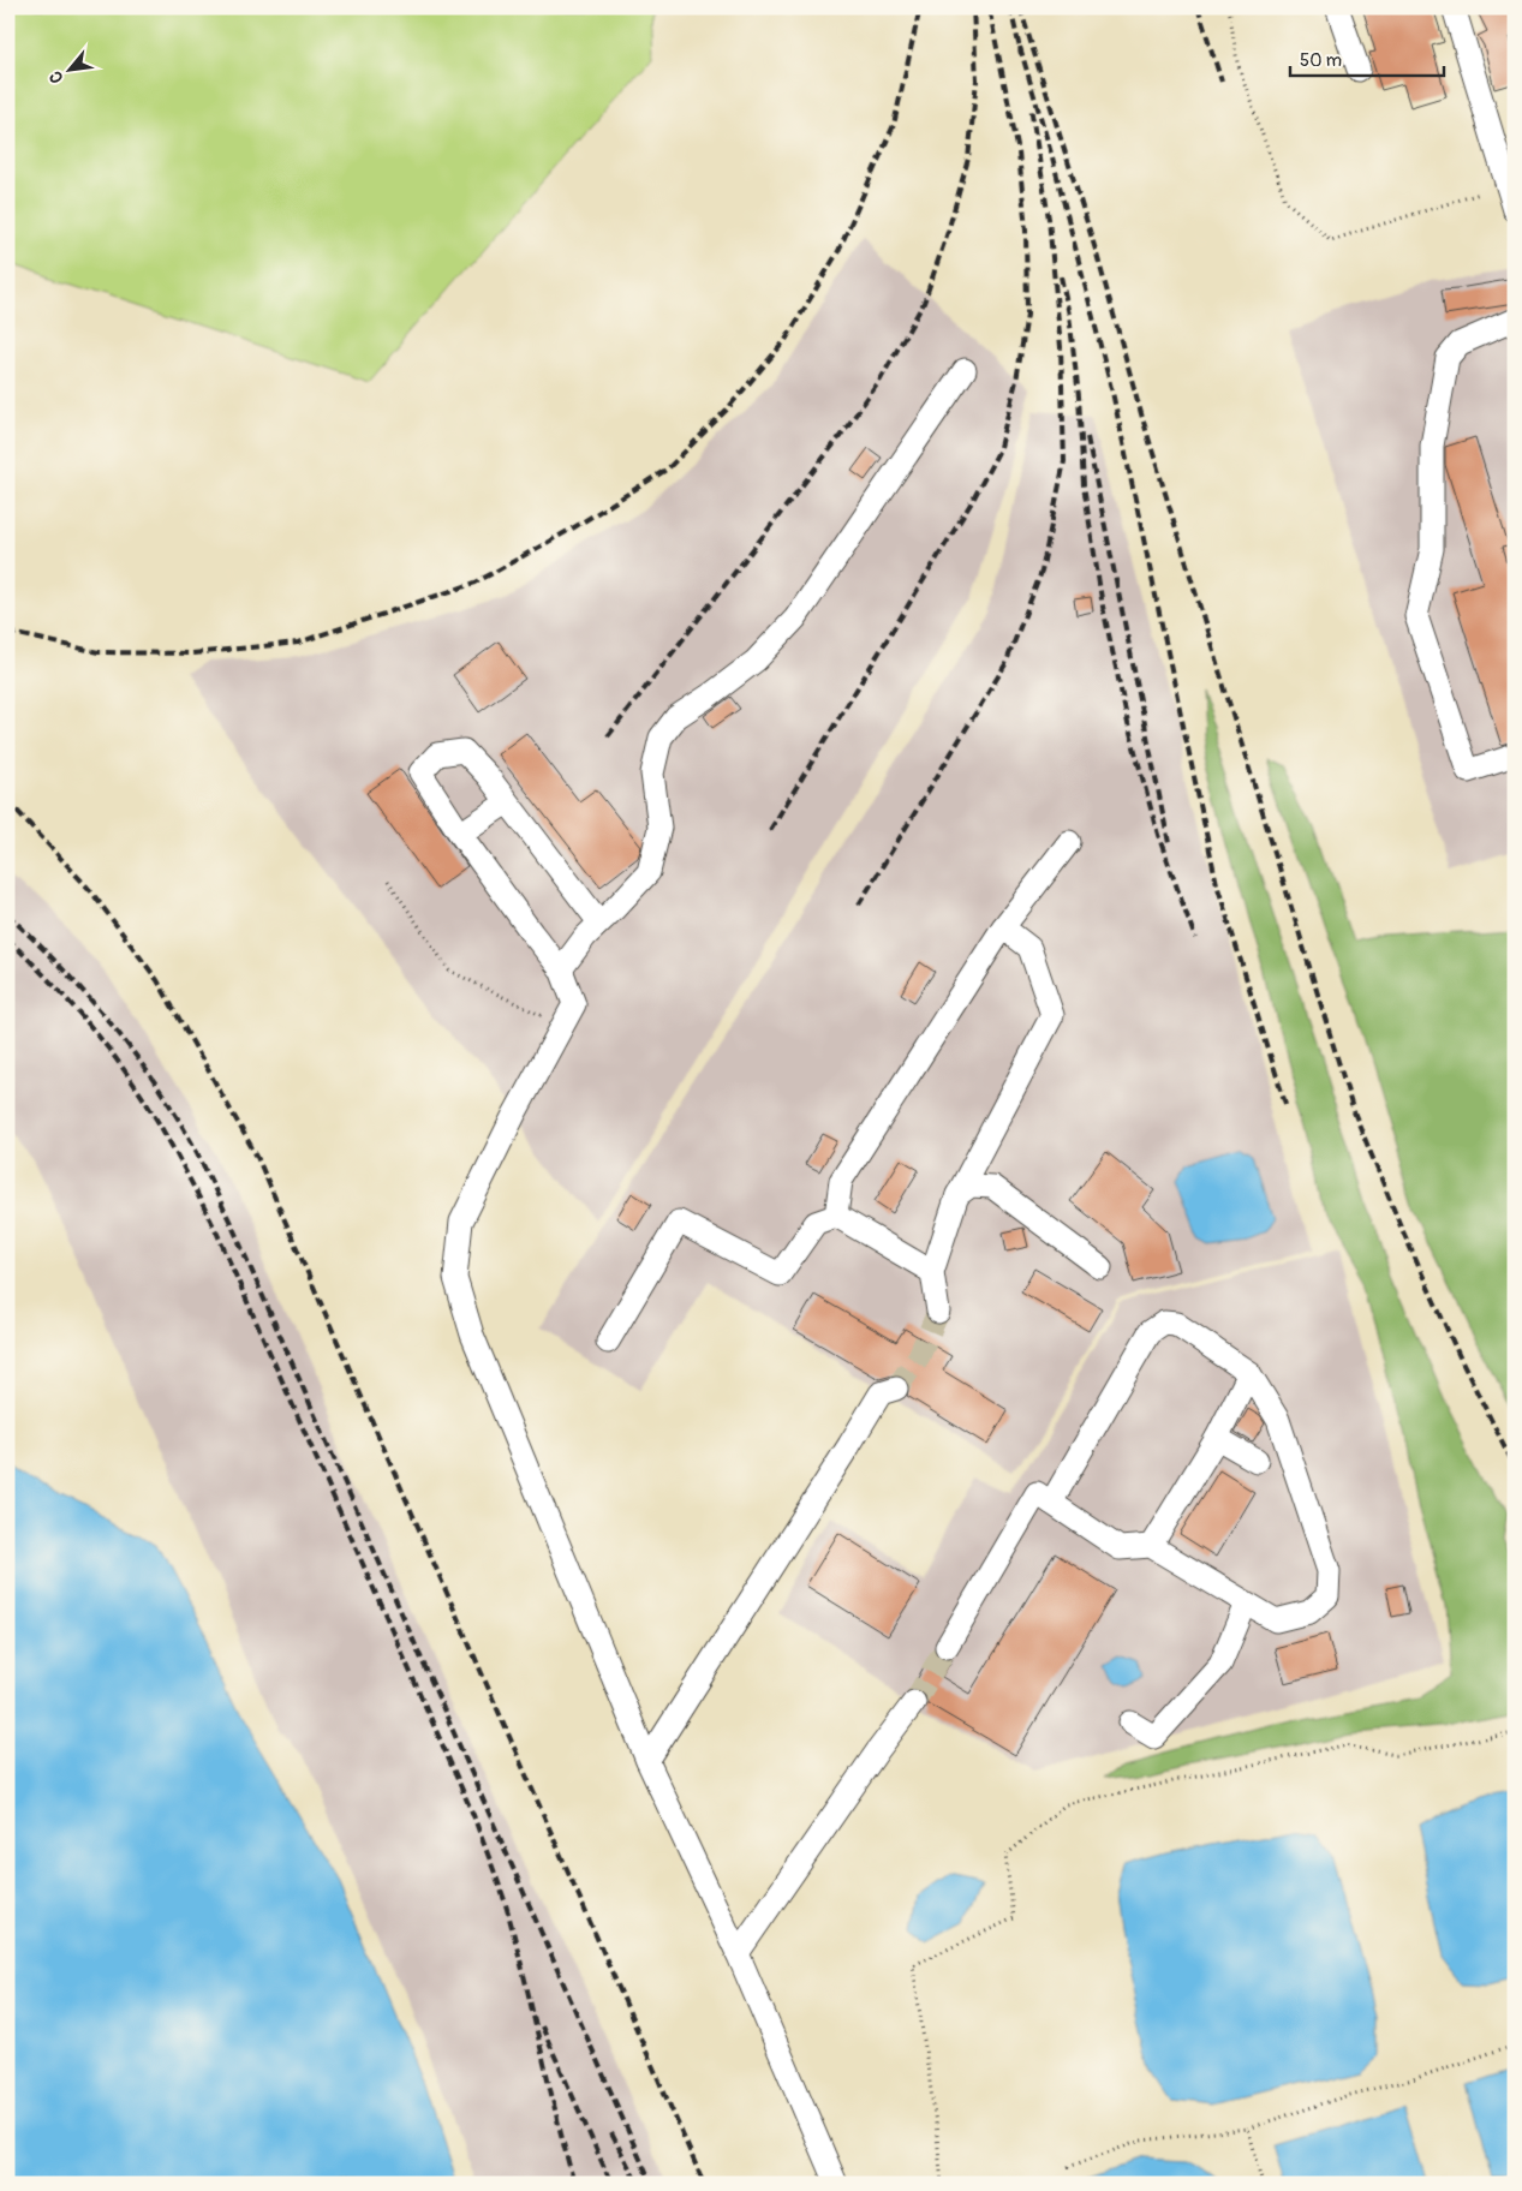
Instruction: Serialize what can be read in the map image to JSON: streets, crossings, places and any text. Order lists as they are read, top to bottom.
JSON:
{
  "scale_bar": "50 m",
  "north": "bottom left"
}
